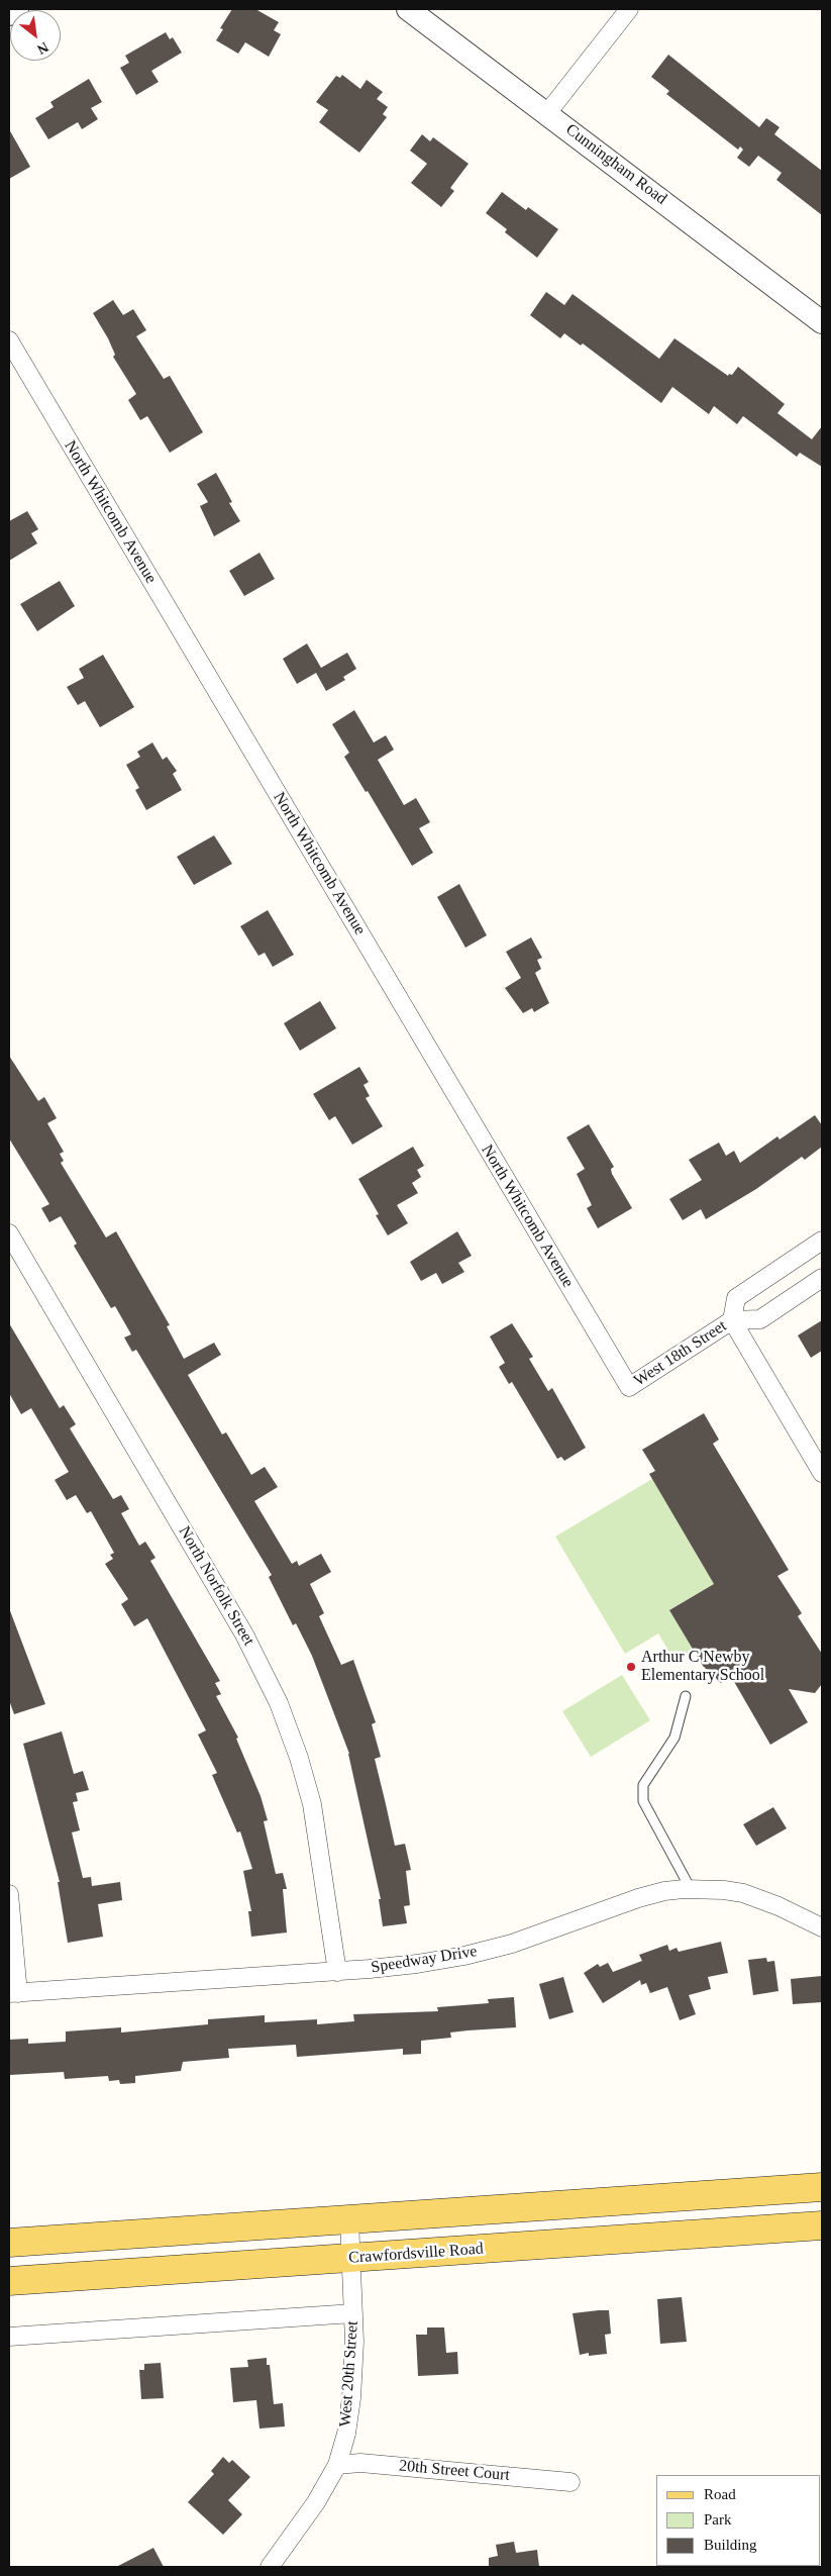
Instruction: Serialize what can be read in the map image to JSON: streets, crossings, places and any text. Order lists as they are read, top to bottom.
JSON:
{
  "streets": {
    "main road": ["Crawfordsville Road"],
    "street": [
      "Cunningham Road",
      "North Whitcomb Avenue",
      "West 18th Street",
      "North Norfolk Street",
      "Speedway Drive",
      "West 20th Street",
      "20th Street Court"
    ]
  },
  "crossings": [
    ["North Whitcomb Avenue", "West 18th Street"],
    ["North Norfolk Street", "Speedway Drive"],
    ["Crawfordsville Road", "West 20th Street"],
    ["West 20th Street", "20th Street Court"]
  ],
  "places": ["Arthur C Newby Elementary School"],
  "legend": ["Road", "Park", "Building"],
  "north": "bottom right"
}
